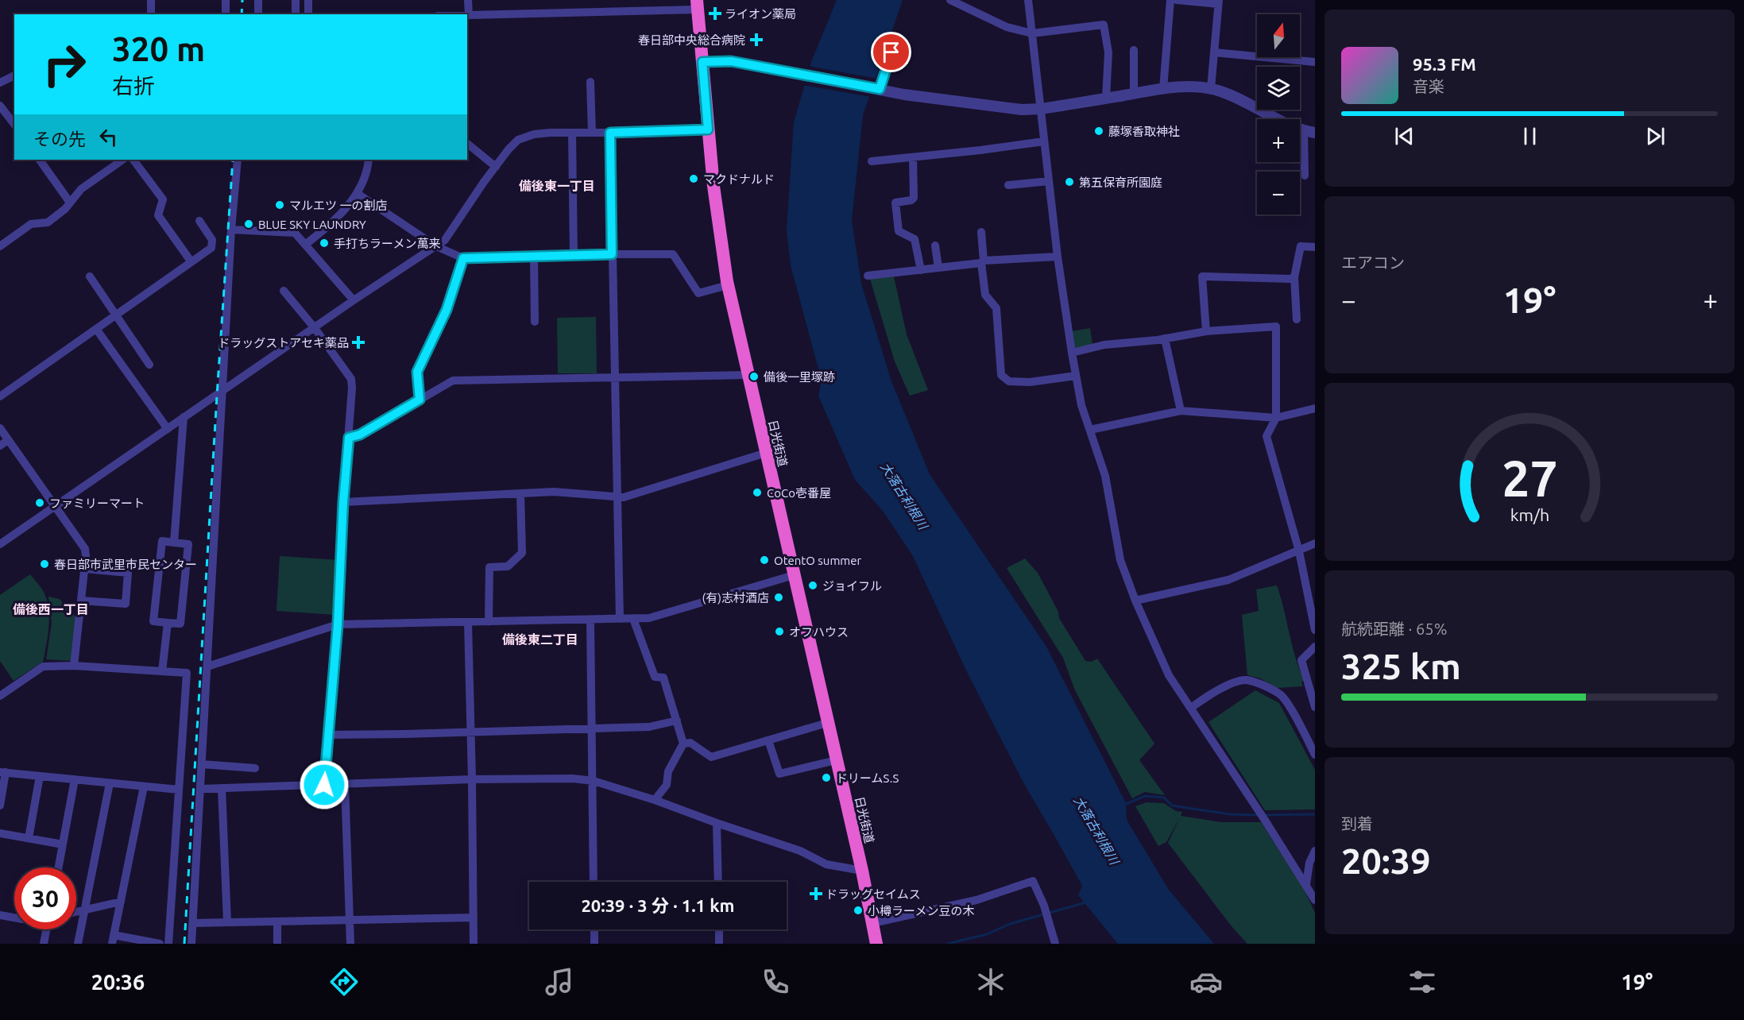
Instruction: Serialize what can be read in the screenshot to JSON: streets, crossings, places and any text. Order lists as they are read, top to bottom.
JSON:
{
  "streets": {
    "highway": ["日光街道"]
  },
  "districts": ["備後東一丁目", "備後西一丁目", "備後東二丁目"],
  "water": ["大落古利根川"],
  "places": {
    "health": [
      "ライオン薬局",
      "春日部中央総合病院",
      "ドラッグストアセキ薬品",
      "ドラッグセイムス"
    ],
    "other": [
      "藤塚香取神社",
      "マクドナルド",
      "第五保育所園庭",
      "マルエツ 一の割店",
      "BLUE SKY LAUNDRY",
      "手打ちラーメン萬来",
      "備後一里塚跡",
      "CoCo壱番屋",
      "ファミリーマート",
      "OtentO summer",
      "春日部市武里市民センター",
      "ジョイフル",
      "(有)志村酒店",
      "オフハウス",
      "ドリームS.S",
      "小樽ラーメン豆の木"
    ]
  },
  "north": "top",
  "page": {
    "map_buttons": ["+", "−"],
    "turn": ["320 m", "右折"],
    "song": ["95.3 FM", "音楽"],
    "then": "その先",
    "tile": [
      "エアコン",
      ["航続距離 · 65%", "325 km"],
      ["到着", "20:39"]
    ],
    "heat": ["−", "19°", "+"],
    "limit": "30",
    "trip": "20:39 · 3 分 · 1.1 km",
    "tabs": ["20:36", "19°"],
    "gauge": ["27", "km/h"]
  }
}
